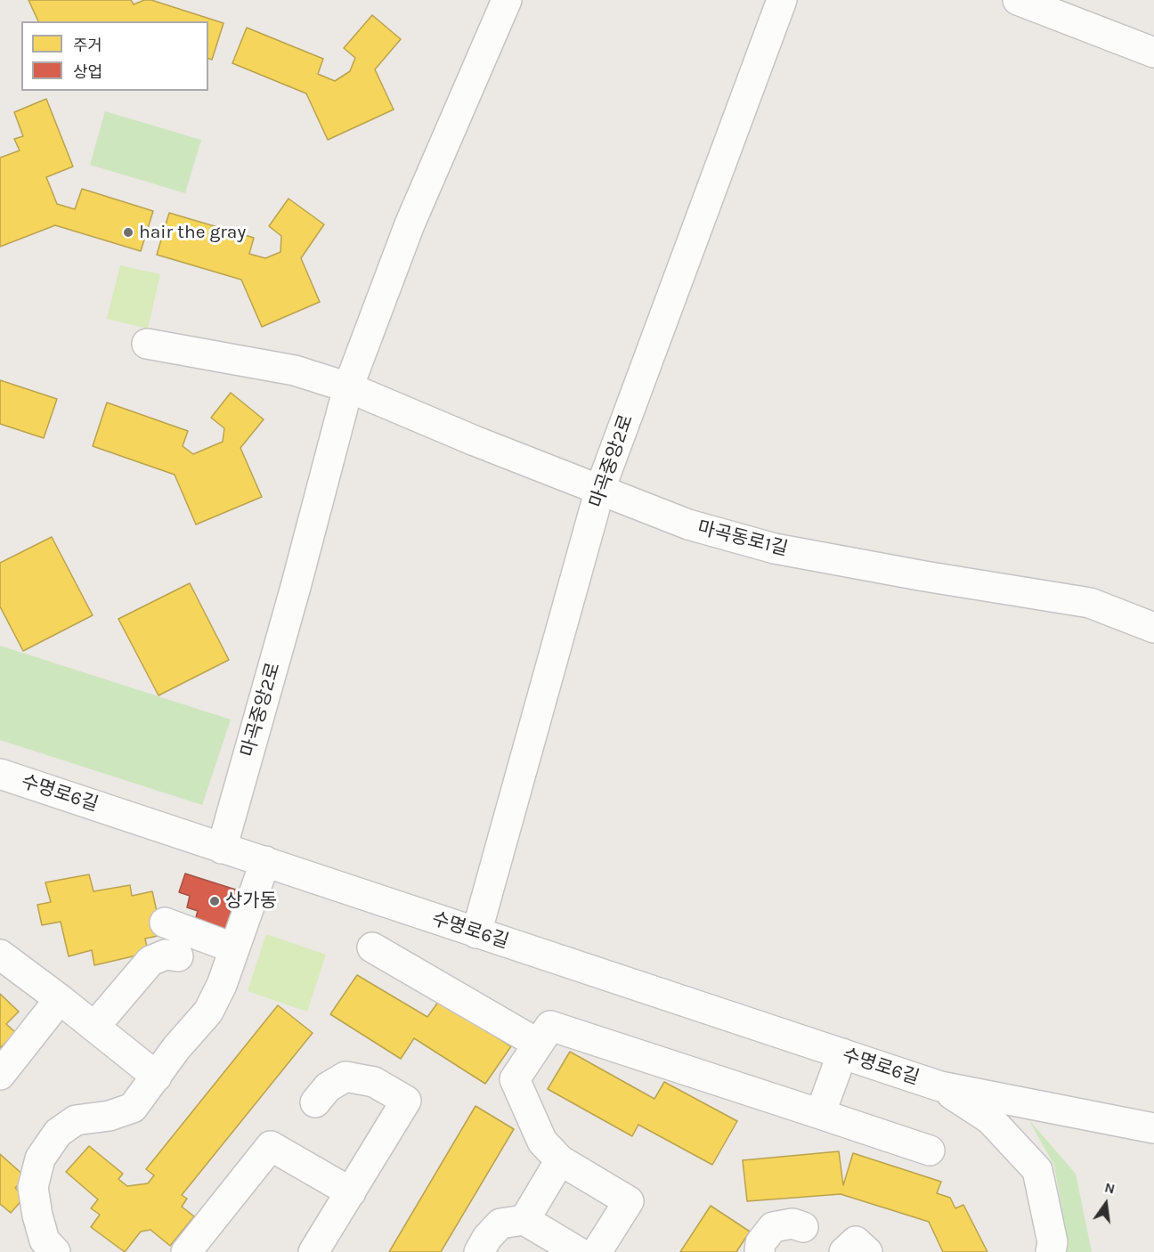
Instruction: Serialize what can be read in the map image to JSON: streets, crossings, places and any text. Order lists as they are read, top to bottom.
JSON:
{
  "streets": {
    "street": ["마곡중앙2로", "마곡동로1길", "수명로6길"]
  },
  "crossings": [
    ["마곡중앙2로", "마곡동로1길"],
    ["마곡중앙2로", "수명로6길"]
  ],
  "places": ["hair the gray", "상가동"],
  "legend": ["주거", "상업"],
  "north": "top"
}
